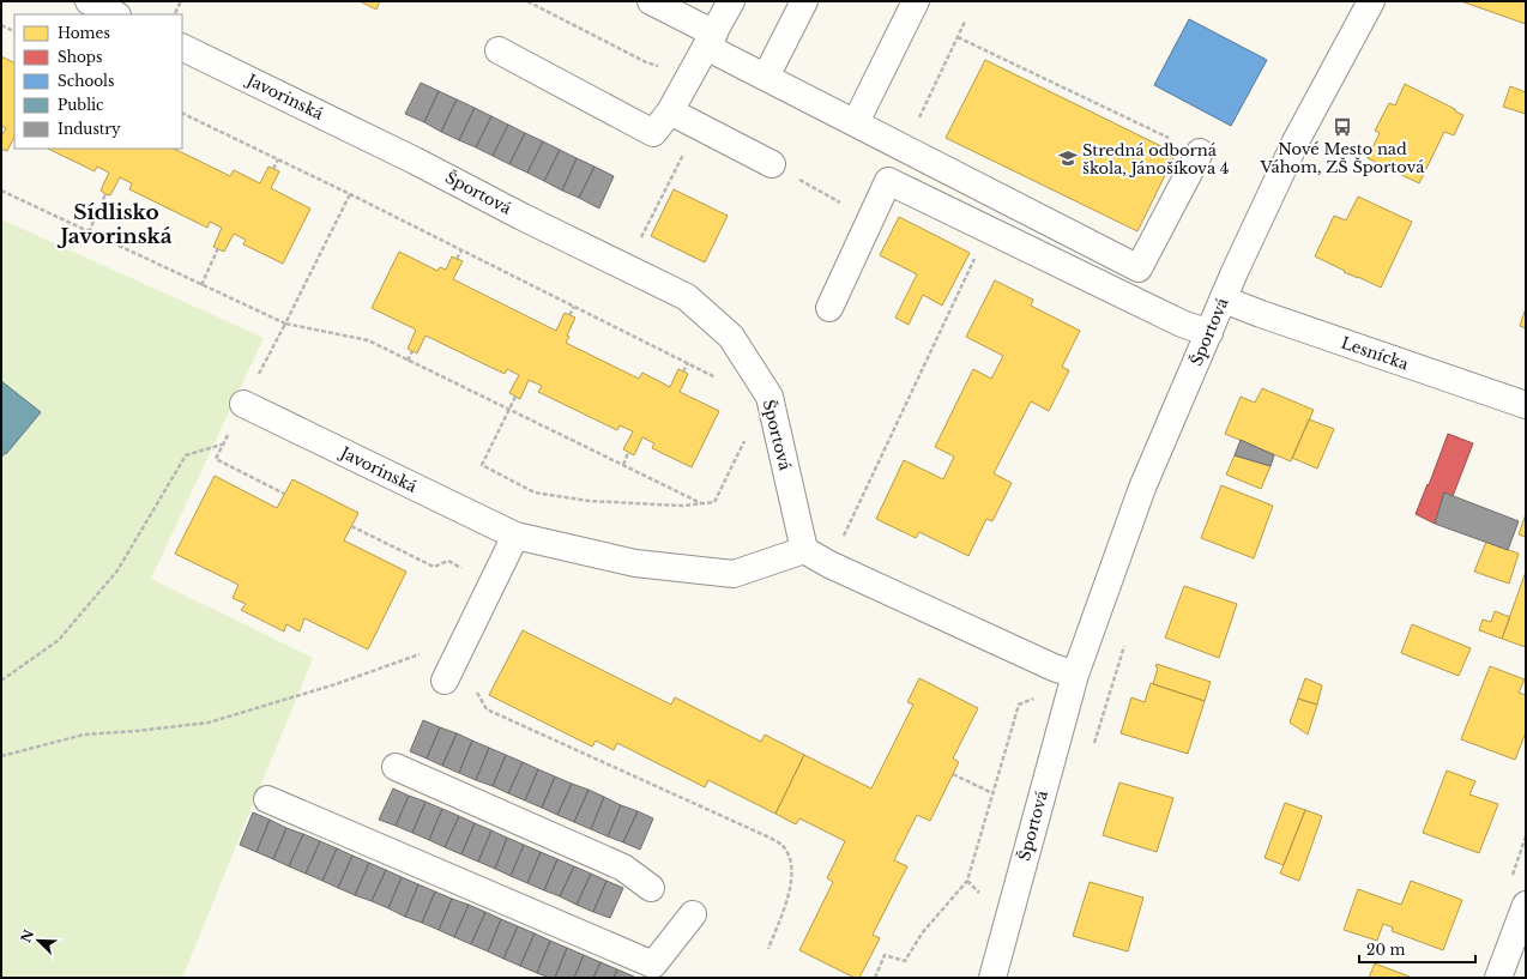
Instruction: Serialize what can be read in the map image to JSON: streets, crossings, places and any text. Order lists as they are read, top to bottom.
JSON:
{
  "streets": {
    "street": ["Javorinská", "Športová", "Lesnícka"]
  },
  "crossings": [
    ["Javorinská", "Športová"],
    ["Športová", "Lesnícka"]
  ],
  "districts": ["Sídlisko Javorinská"],
  "places": {
    "bus stop": ["Nové Mesto nad Váhom, ZŠ Športová"],
    "school or university": ["Stredná odborná škola, Jánošíkova 4"]
  },
  "legend": [
    "Homes",
    "Shops",
    "Schools",
    "Public",
    "Industry"
  ],
  "scale_bar": "20 m",
  "north": "top left"
}
